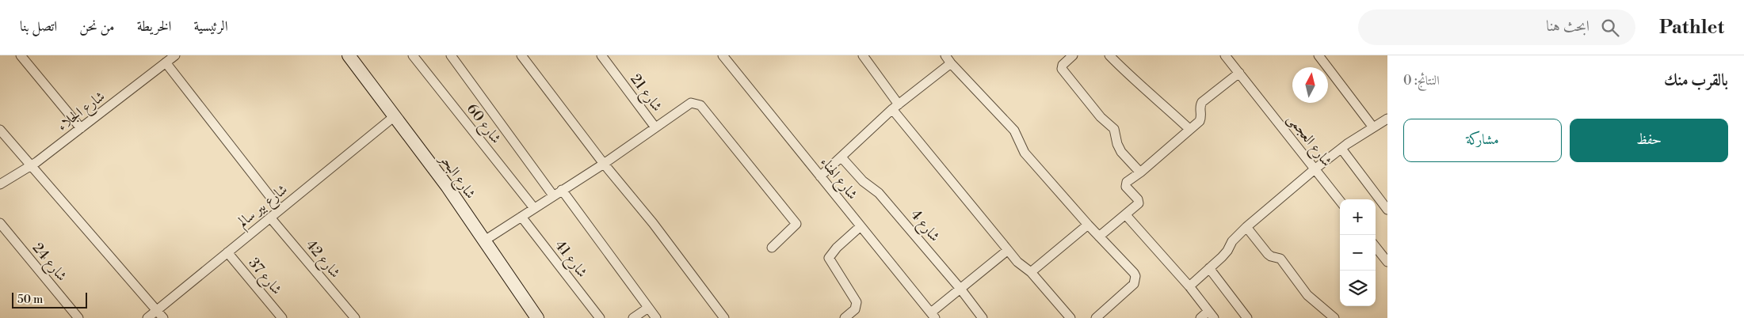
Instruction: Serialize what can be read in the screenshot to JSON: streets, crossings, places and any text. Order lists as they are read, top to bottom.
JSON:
{
  "streets": {
    "street": [
      "شارع 21",
      "شارع الجلاء",
      "شارع 60",
      "شارع العجمى",
      "شارع البحر",
      "شارع الهناء",
      "شارع بير سالم",
      "شارع 4",
      "شارع 42",
      "شارع 41",
      "شارع 24",
      "شارع 37"
    ]
  },
  "crossings": [
    ["شارع البحر", "شارع بير سالم"],
    ["شارع بير سالم", "شارع 42"],
    ["شارع بير سالم", "شارع 37"]
  ],
  "scale_bar": "50 m",
  "north": "top",
  "page": {
    "header": "Pathlet",
    "search": "ابحث هنا",
    "nav": [
      "الرئيسية",
      "الخريطة",
      "من نحن",
      "اتصل بنا"
    ],
    "heading": ["بالقرب منك", "النتائج: 0"],
    "buttons": ["حفظ", "مشاركة"],
    "map_buttons": ["+", "−"],
    "scale": "50 m"
  }
}
